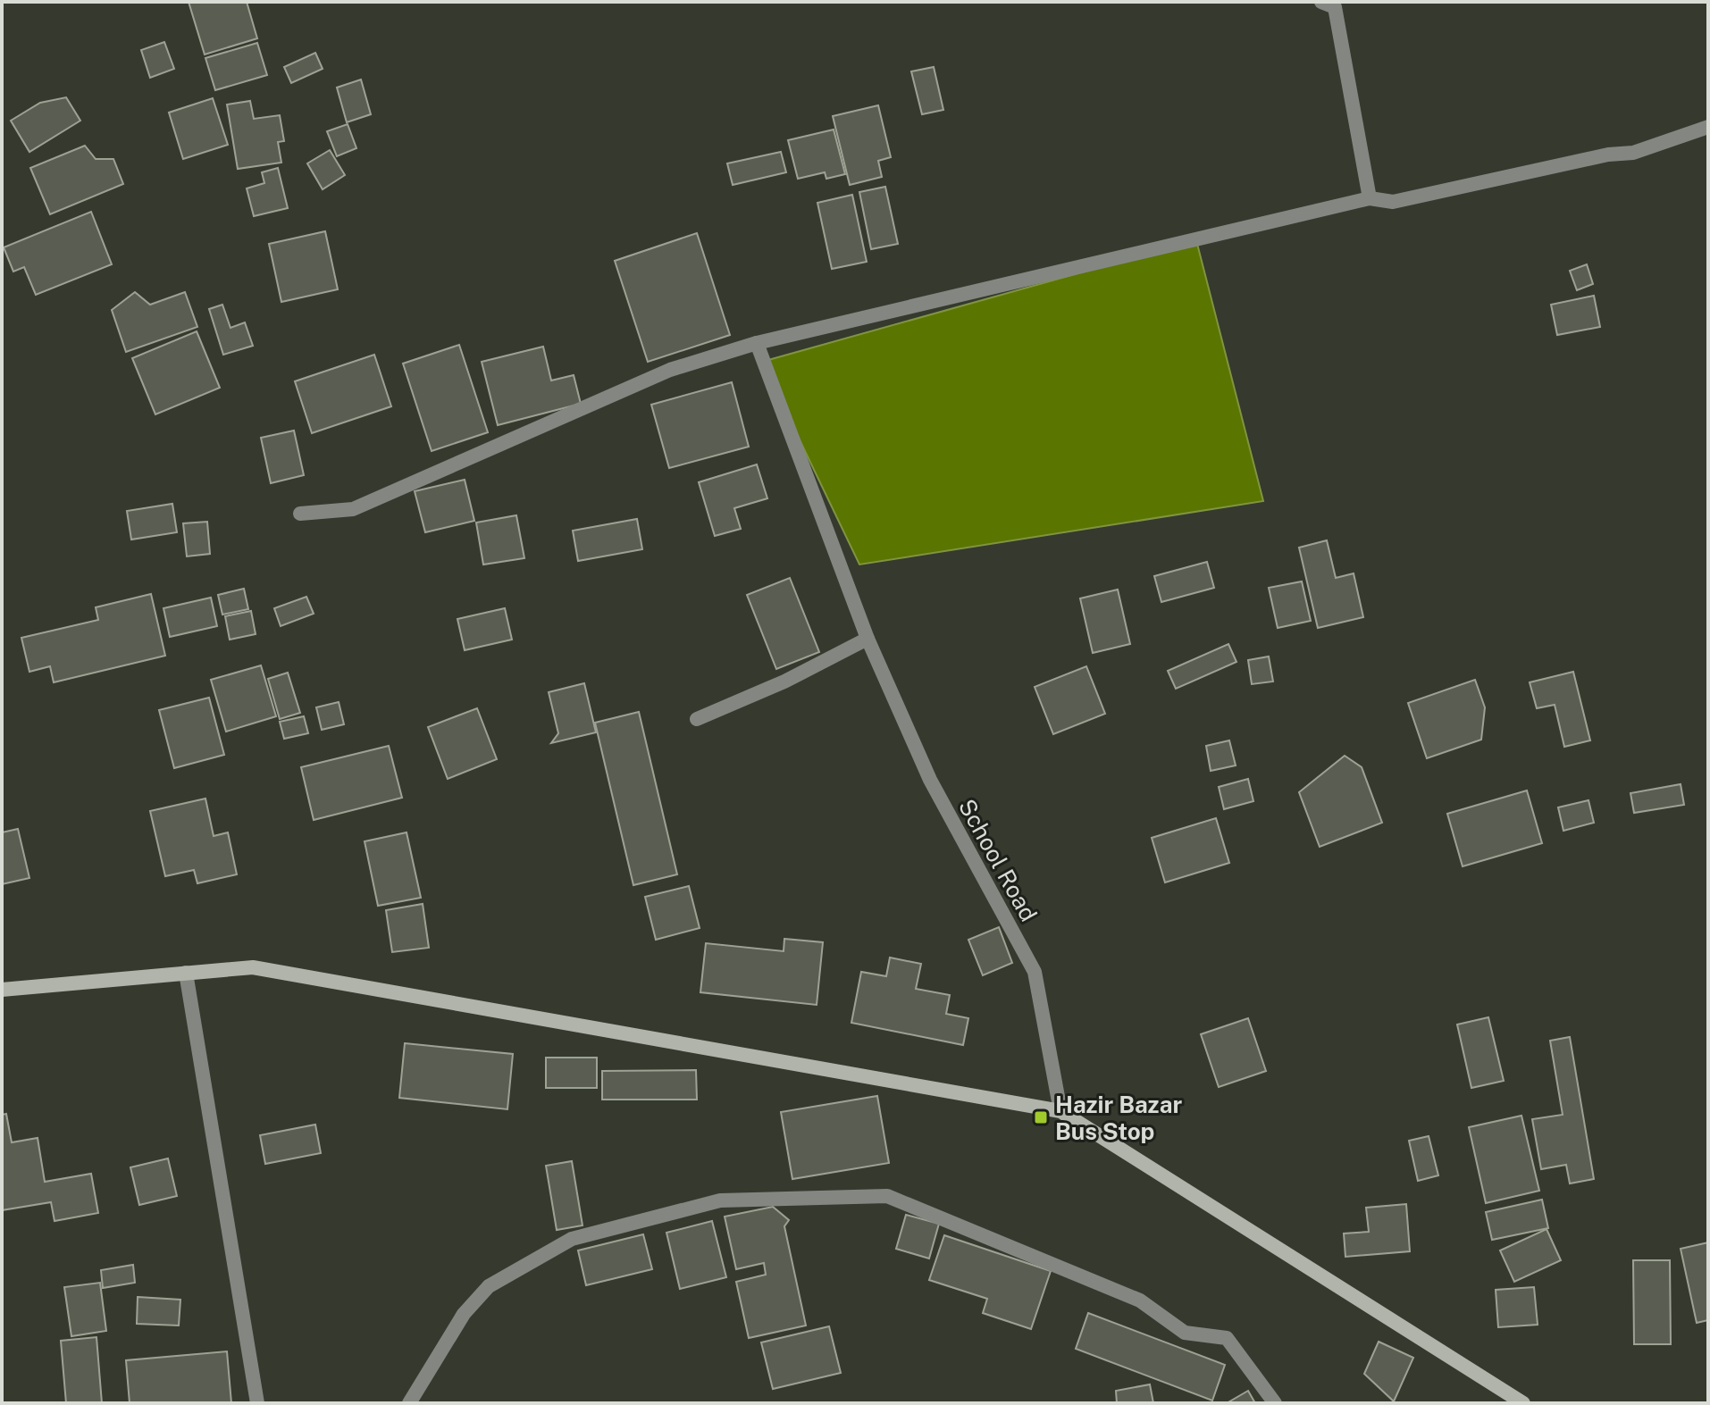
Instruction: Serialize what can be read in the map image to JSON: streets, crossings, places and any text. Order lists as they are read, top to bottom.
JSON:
{
  "streets": {
    "street": ["School Road"]
  },
  "places": {
    "transit": ["Hazir Bazar Bus Stop"]
  }
}
